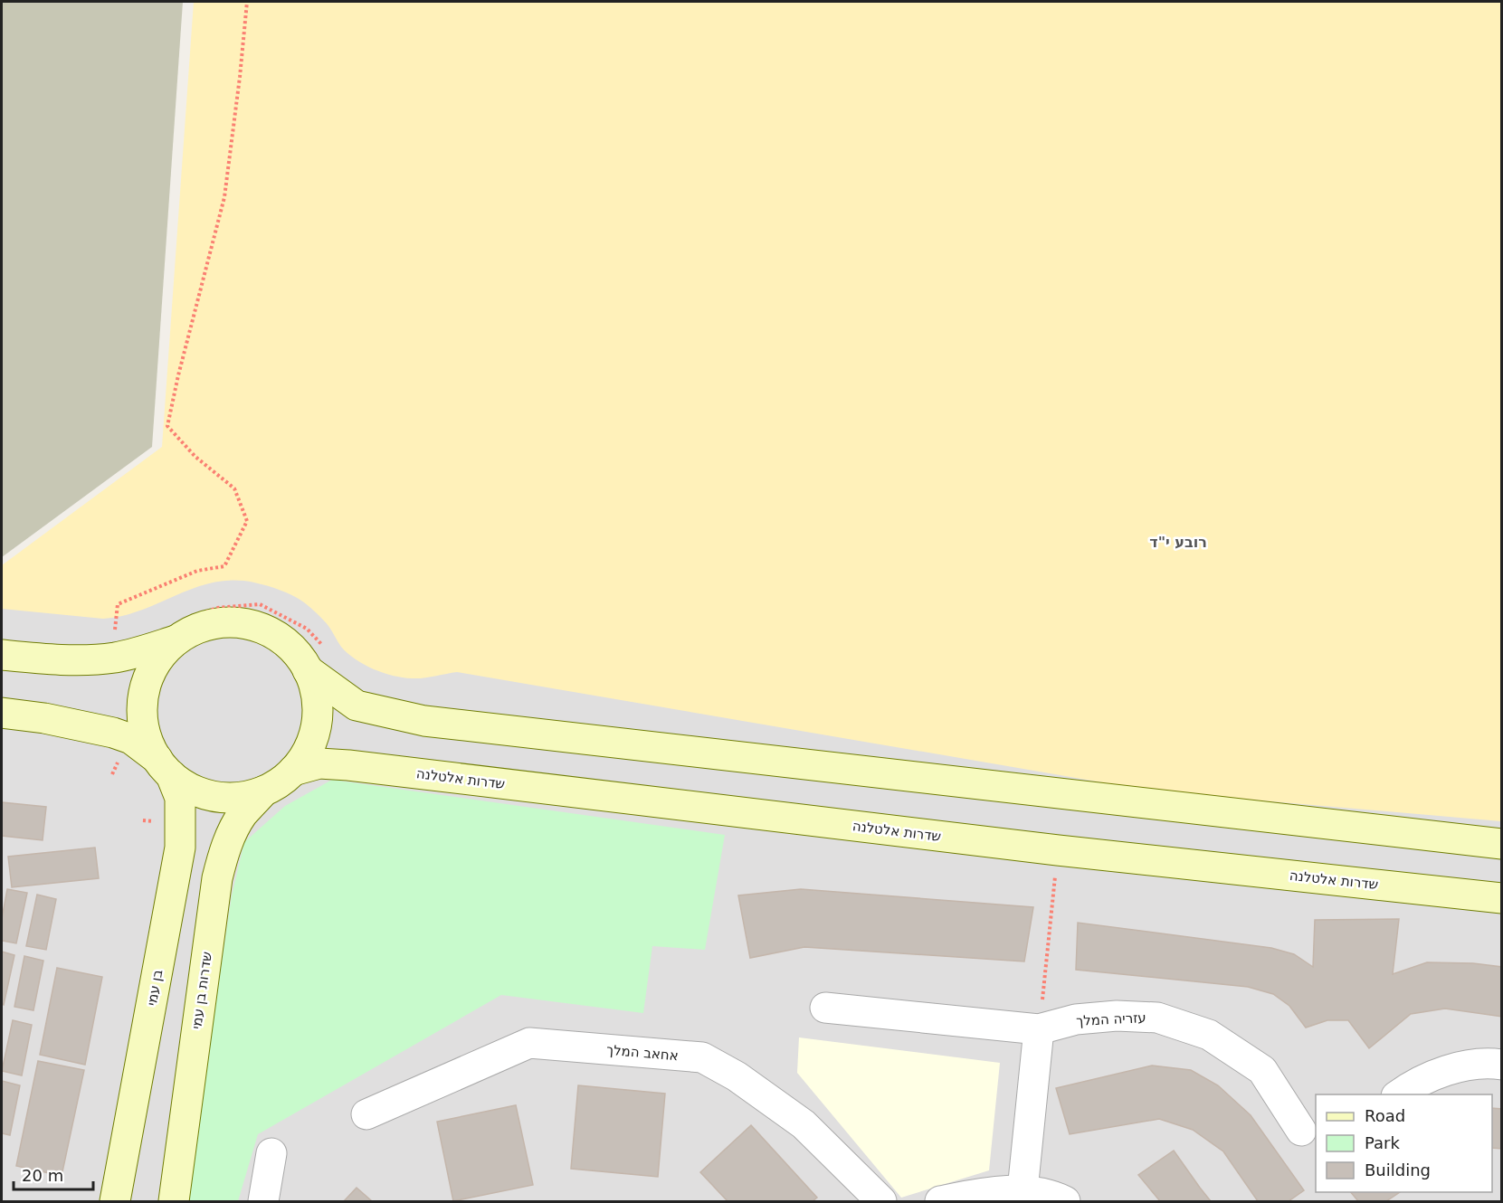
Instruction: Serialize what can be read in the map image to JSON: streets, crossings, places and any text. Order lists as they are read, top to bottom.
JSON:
{
  "streets": {
    "main road": ["שדרות אלטלנה", "בן עמי", "שדרות בן עמי"],
    "street": ["עזריה המלך", "אחאב המלך"]
  },
  "crossings": [
    ["שדרות אלטלנה", "בן עמי"],
    ["שדרות אלטלנה", "שדרות בן עמי"],
    ["בן עמי", "שדרות בן עמי"]
  ],
  "districts": ["רובע י\"ד"],
  "legend": ["Road", "Park", "Building"],
  "scale_bar": "20 m"
}
